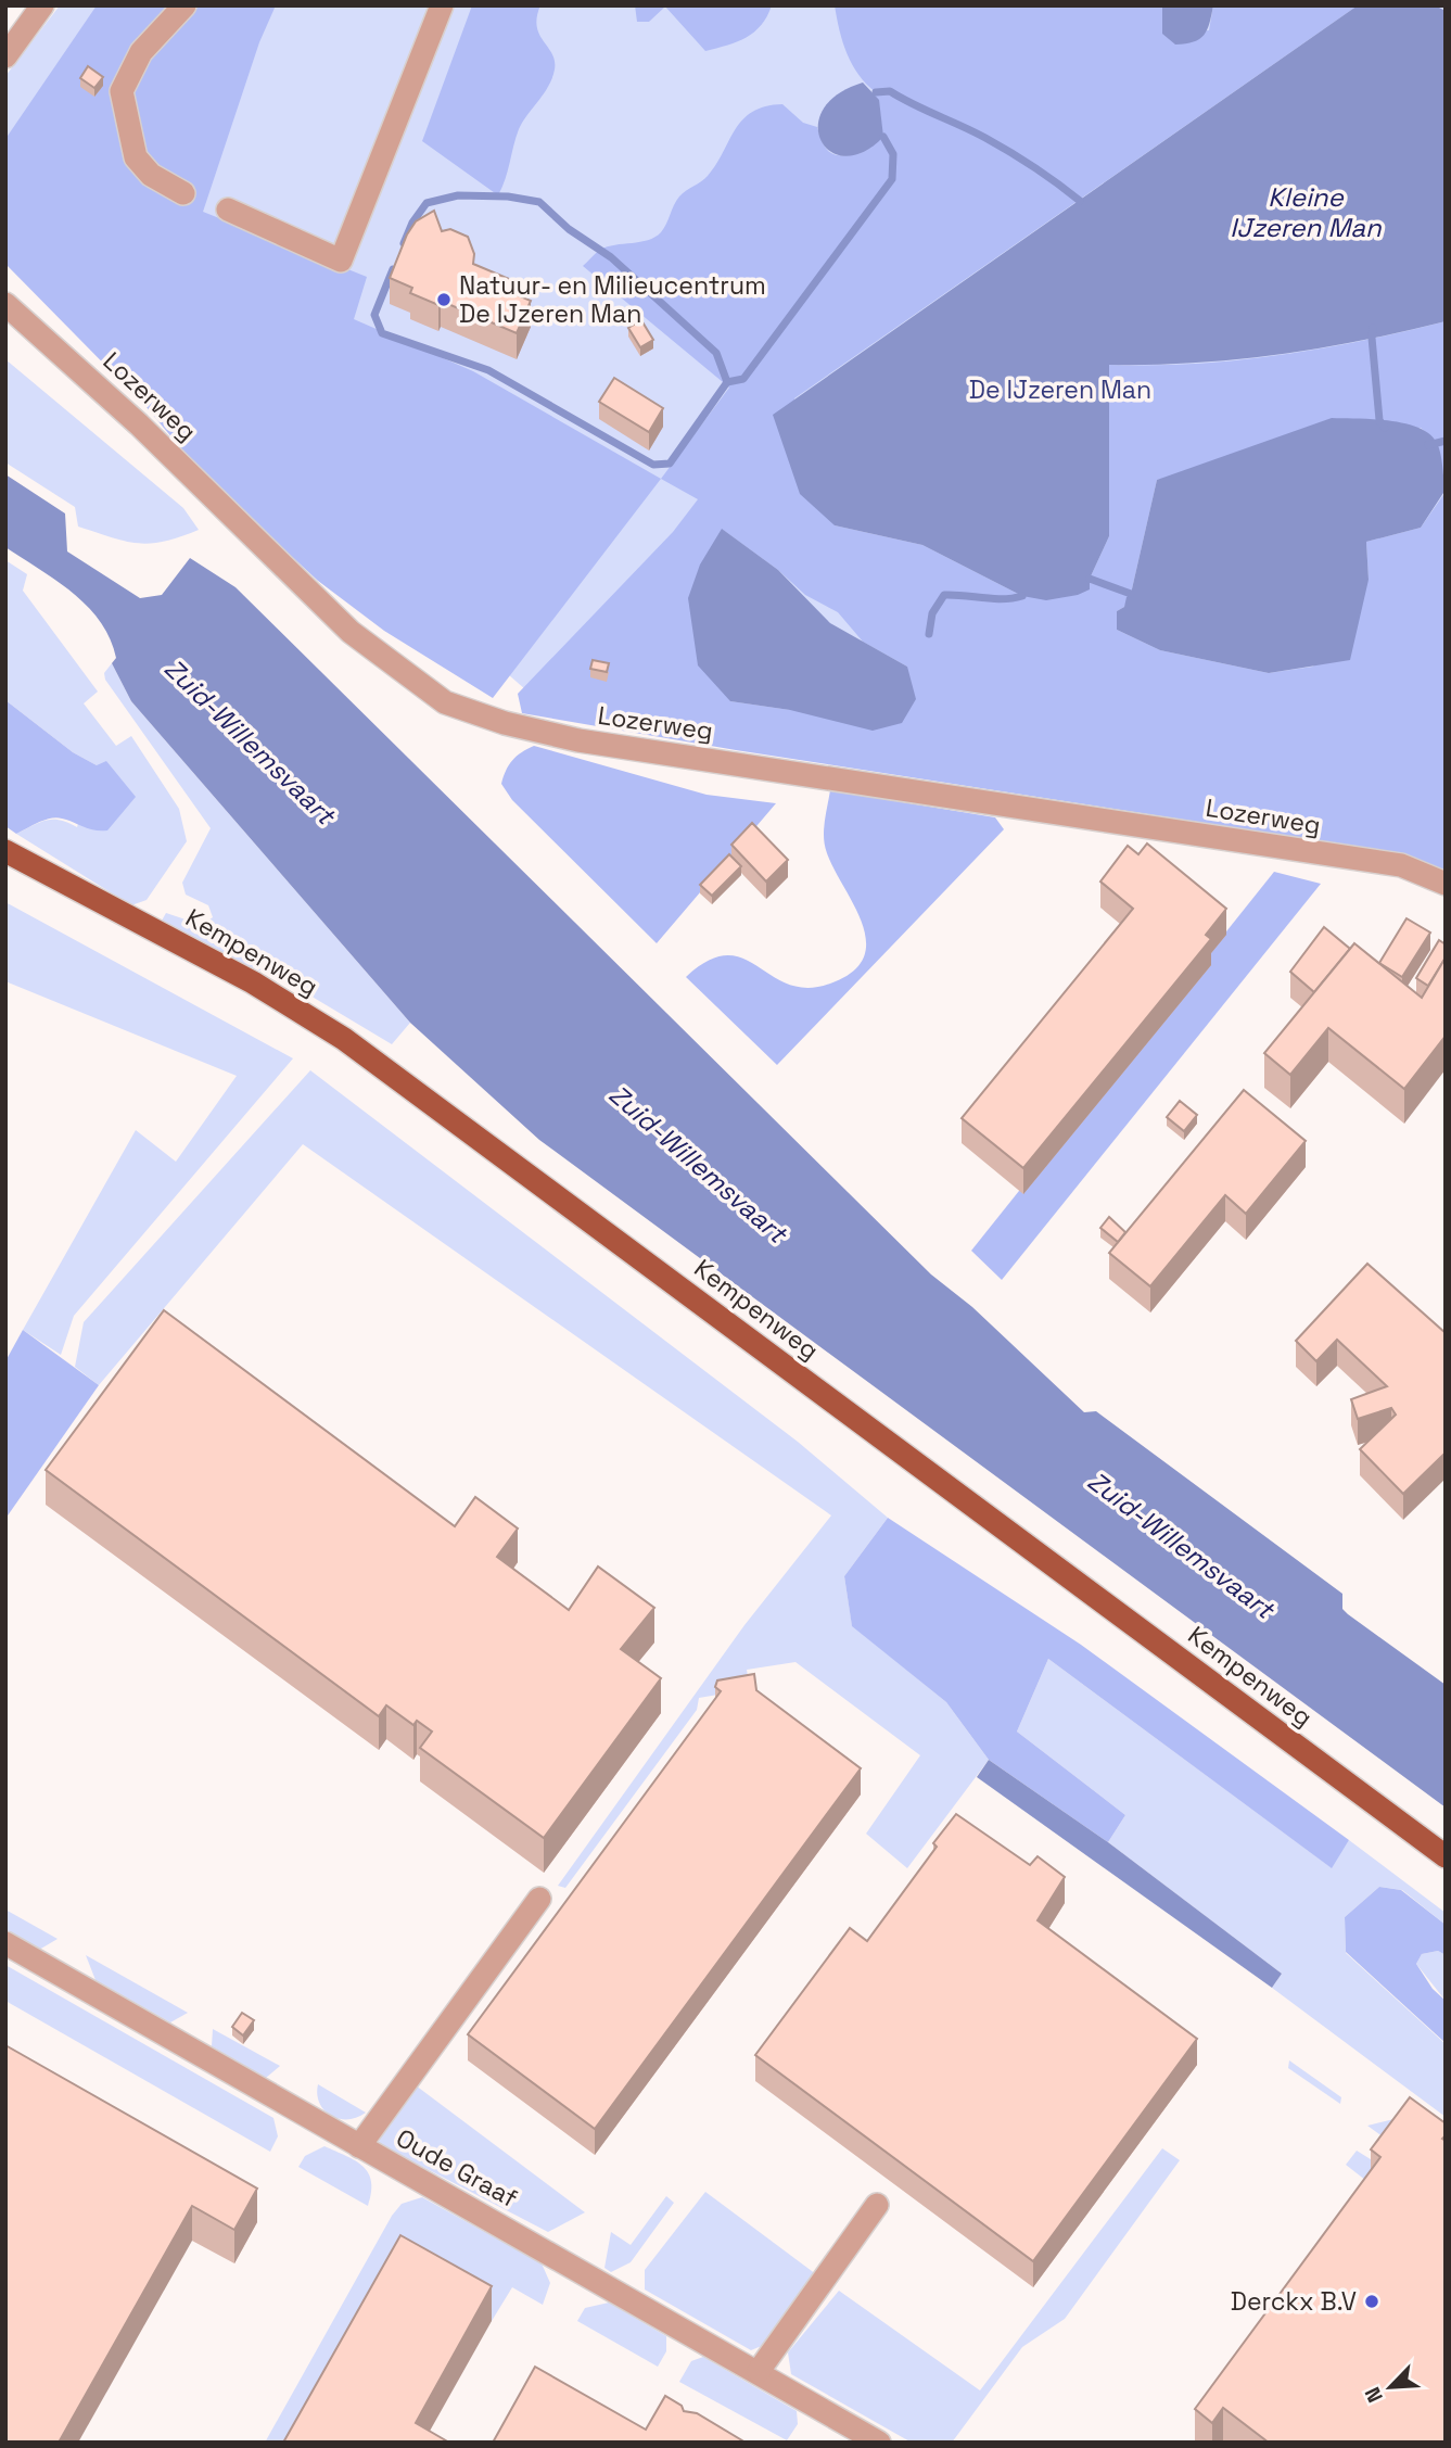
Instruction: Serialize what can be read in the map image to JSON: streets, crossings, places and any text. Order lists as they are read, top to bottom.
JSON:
{
  "streets": {
    "main road": ["Kempenweg"],
    "street": ["Lozerweg", "Oude Graaf"]
  },
  "water": ["Kleine IJzeren Man", "Zuid-Willemsvaart"],
  "parks": ["De IJzeren Man"],
  "places": ["Natuur- en Milieucentrum De IJzeren Man", "Derckx B.V"],
  "north": "bottom left"
}
